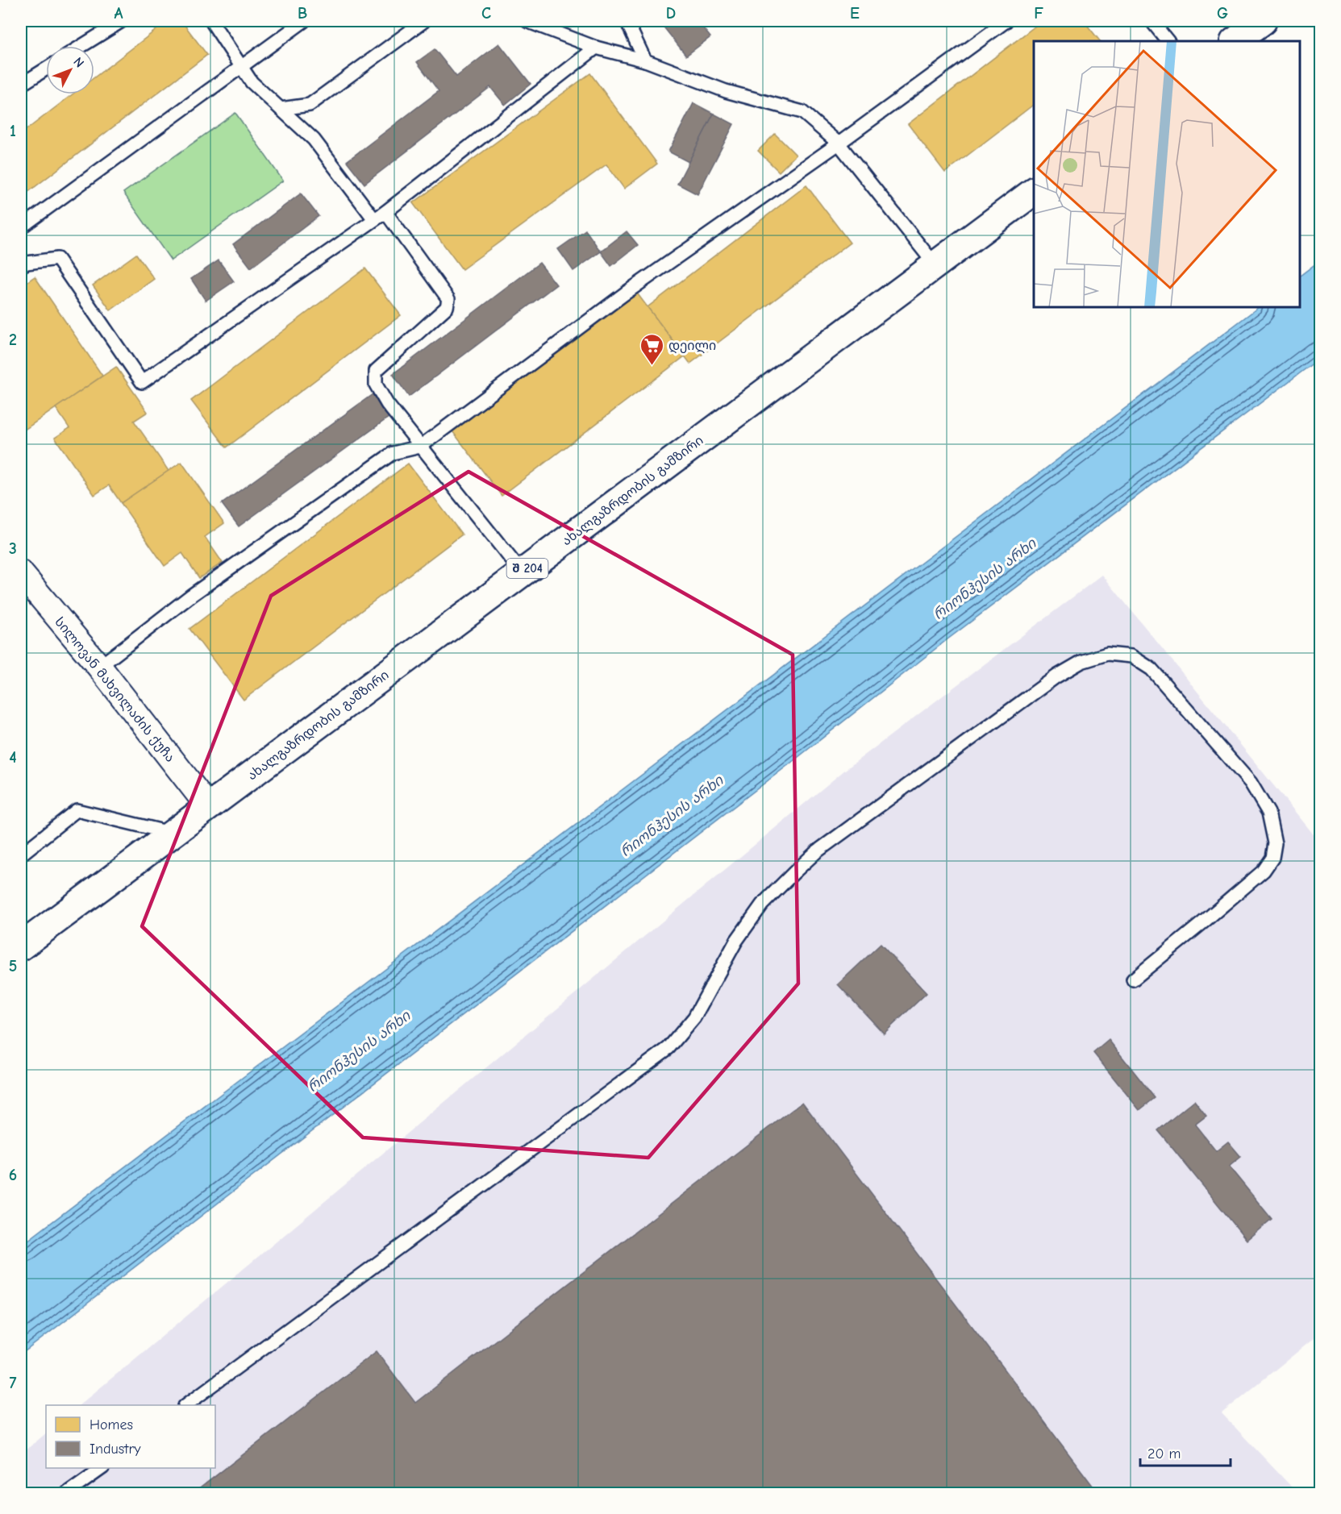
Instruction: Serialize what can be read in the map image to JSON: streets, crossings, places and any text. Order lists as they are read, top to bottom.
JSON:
{
  "streets": {
    "main road": ["ახალგაზრდობის გამზირი", "შ 204"],
    "street": ["სილოვან მახვილაძის ქუჩა"]
  },
  "crossings": [
    ["ახალგაზრდობის გამზირი", "სილოვან მახვილაძის ქუჩა"]
  ],
  "water": ["რიონჰესის არხი"],
  "places": {
    "supermarket": ["დეილი"]
  },
  "legend": ["Homes", "Industry"],
  "scale_bar": "20 m",
  "north": "top right",
  "grid": {
    "columns": [
      "A",
      "B",
      "C",
      "D",
      "E",
      "F",
      "G"
    ],
    "rows": [
      "1",
      "2",
      "3",
      "4",
      "5",
      "6",
      "7"
    ]
  }
}
